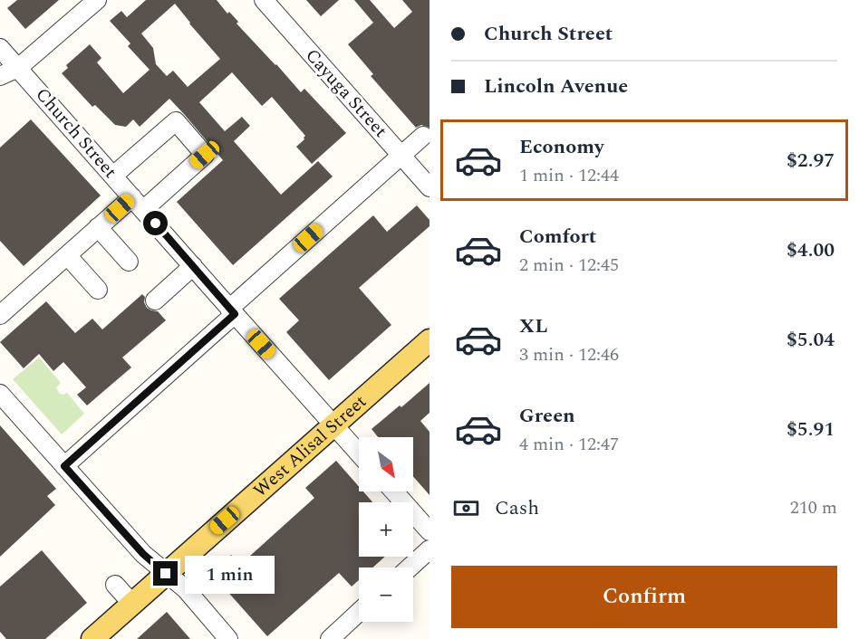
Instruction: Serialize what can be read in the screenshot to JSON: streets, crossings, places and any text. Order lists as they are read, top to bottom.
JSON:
{
  "streets": {
    "main road": ["West Alisal Street"],
    "street": ["Cayuga Street", "Church Street"]
  },
  "crossings": [
    ["Church Street", "West Alisal Street"]
  ],
  "north": "bottom right",
  "page": {
    "banner": ["Church Street", "Lincoln Avenue"],
    "list": [
      {
        "name": "Economy",
        "note": "1 min · 12:44",
        "value": "$2.97"
      },
      {
        "name": "Comfort",
        "note": "2 min · 12:45",
        "value": "$4.00"
      },
      {
        "name": "XL",
        "note": "3 min · 12:46",
        "value": "$5.04"
      },
      {
        "name": "Green",
        "note": "4 min · 12:47",
        "value": "$5.91"
      }
    ],
    "map_buttons": ["+", "−"],
    "pay": ["Cash", "210 m"],
    "buttons": "Confirm",
    "bubble": "1 min"
  }
}
